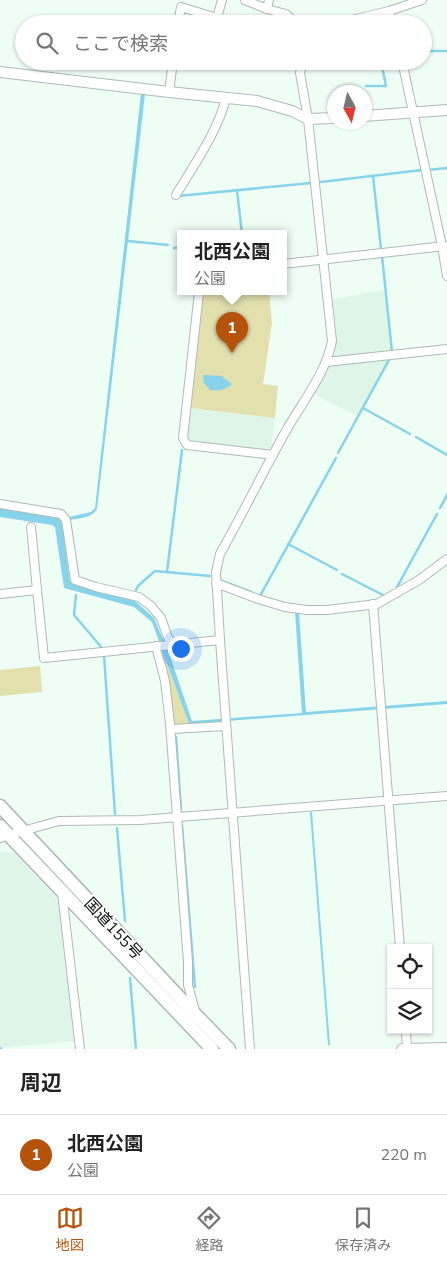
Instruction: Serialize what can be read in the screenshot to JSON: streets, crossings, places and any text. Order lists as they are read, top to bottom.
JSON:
{
  "streets": {
    "highway": ["国道155号"]
  },
  "north": "bottom",
  "page": {
    "search": "ここで検索",
    "popup": ["北西公園", "公園"],
    "pins": "1",
    "heading": "周辺",
    "list": [
      {
        "mark": "1",
        "name": "北西公園",
        "note": "公園",
        "value": "220 m"
      }
    ],
    "nav": ["地図", "経路", "保存済み"]
  }
}
